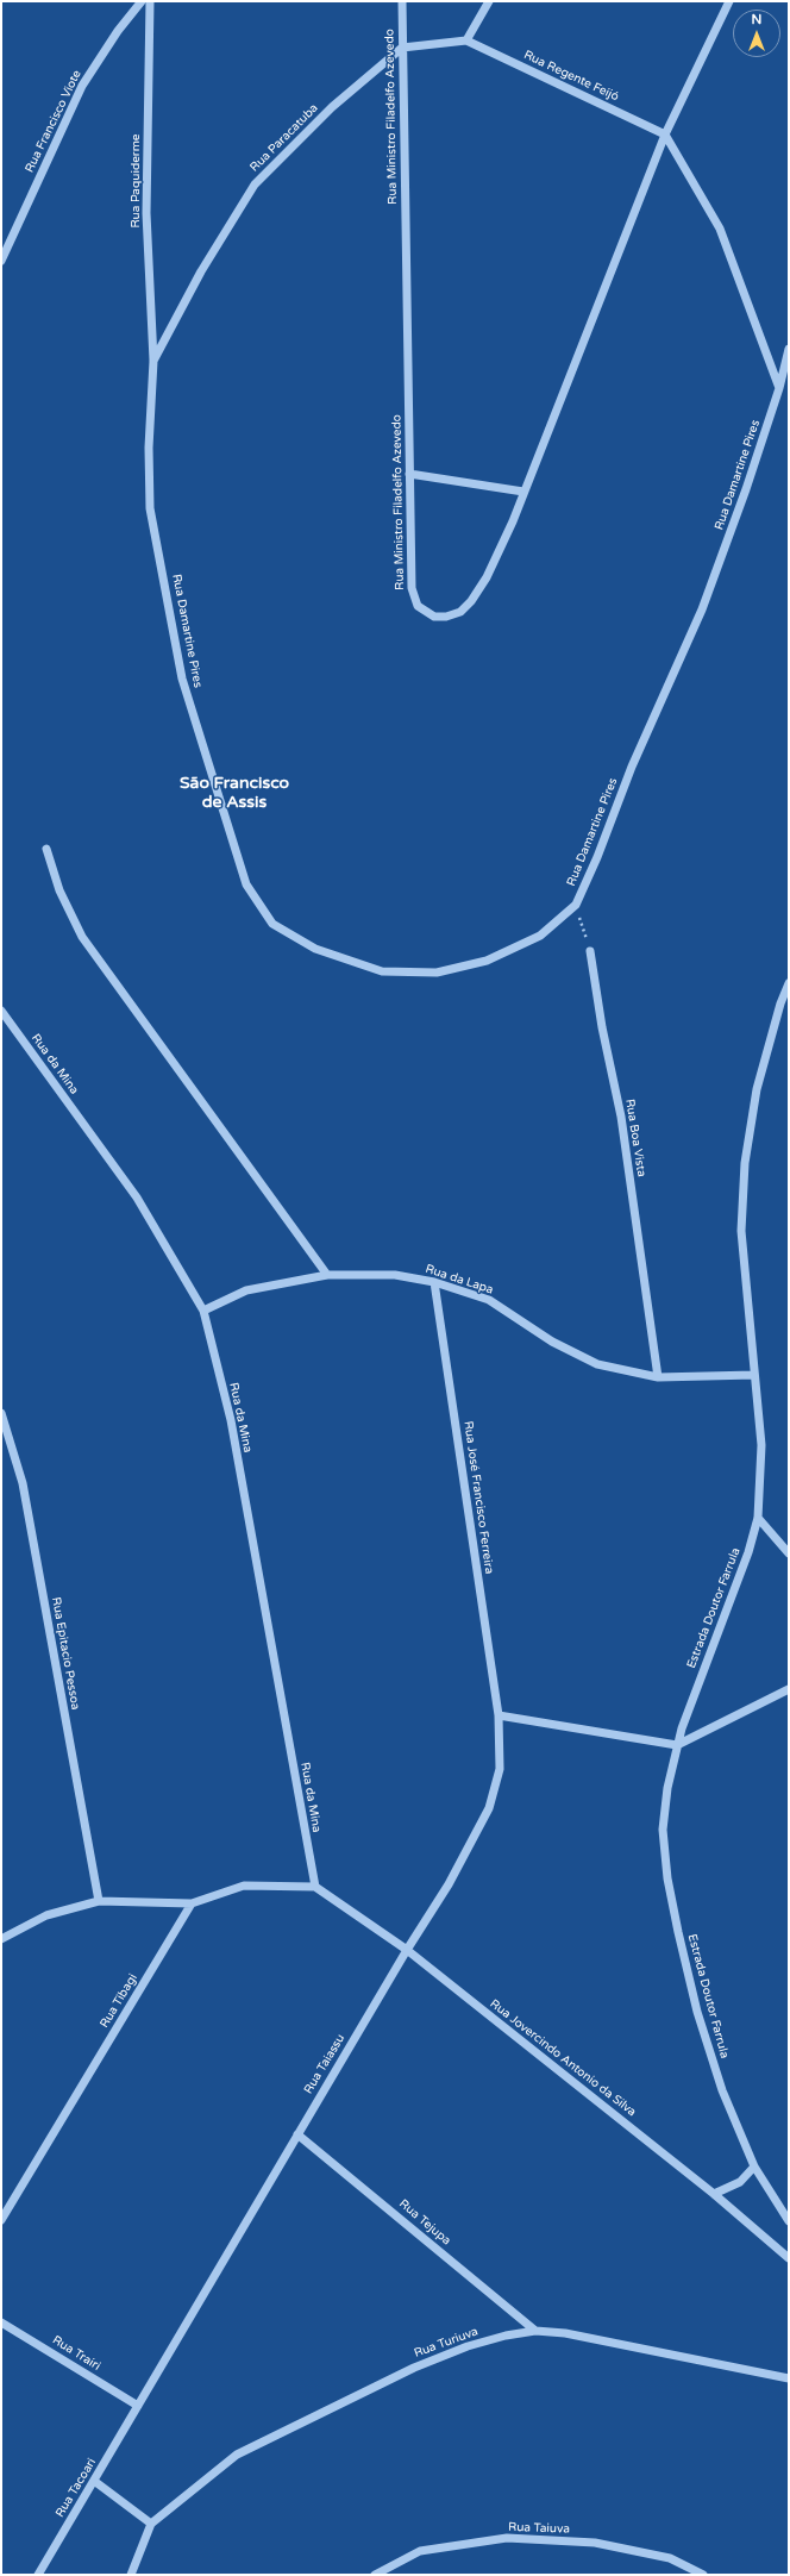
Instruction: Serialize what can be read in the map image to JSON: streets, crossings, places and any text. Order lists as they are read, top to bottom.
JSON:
{
  "streets": {
    "street": [
      "Rua Regente Feijó",
      "Rua Ministro Filadelfo Azevedo",
      "Rua Francisco Viote",
      "Rua Paracatuba",
      "Rua Paquiderme",
      "Rua Damartine Pires",
      "Rua da Mina",
      "Rua Boa Vista",
      "Rua da Lapa",
      "Rua José Francisco Ferreira",
      "Estrada Doutor Farrula",
      "Rua Epitacio Pessoa",
      "Rua Tibagi",
      "Rua Jovercindo Antonio da Silva",
      "Rua Taiassu",
      "Rua Tejupa",
      "Rua Turiuva",
      "Rua Trairi",
      "Rua Tacoari",
      "Rua Taiuva"
    ]
  },
  "crossings": [
    ["Rua Regente Feijó", "Rua Ministro Filadelfo Azevedo"],
    ["Rua Ministro Filadelfo Azevedo", "Rua Paracatuba"],
    ["Rua Paracatuba", "Rua Paquiderme"],
    ["Rua Paracatuba", "Rua Damartine Pires"],
    ["Rua Paquiderme", "Rua Damartine Pires"],
    ["Rua da Mina", "Rua da Lapa"],
    ["Rua da Mina", "Rua Jovercindo Antonio da Silva"],
    ["Rua Boa Vista", "Rua da Lapa"],
    ["Rua da Lapa", "Rua José Francisco Ferreira"],
    ["Rua da Lapa", "Estrada Doutor Farrula"],
    ["Rua José Francisco Ferreira", "Rua Taiassu"],
    ["Rua Jovercindo Antonio da Silva", "Rua Taiassu"],
    ["Rua Taiassu", "Rua Tejupa"],
    ["Rua Taiassu", "Rua Trairi"],
    ["Rua Taiassu", "Rua Tacoari"],
    ["Rua Tejupa", "Rua Turiuva"],
    ["Rua Trairi", "Rua Tacoari"]
  ],
  "districts": ["São Francisco de Assis"],
  "north": "top"
}
